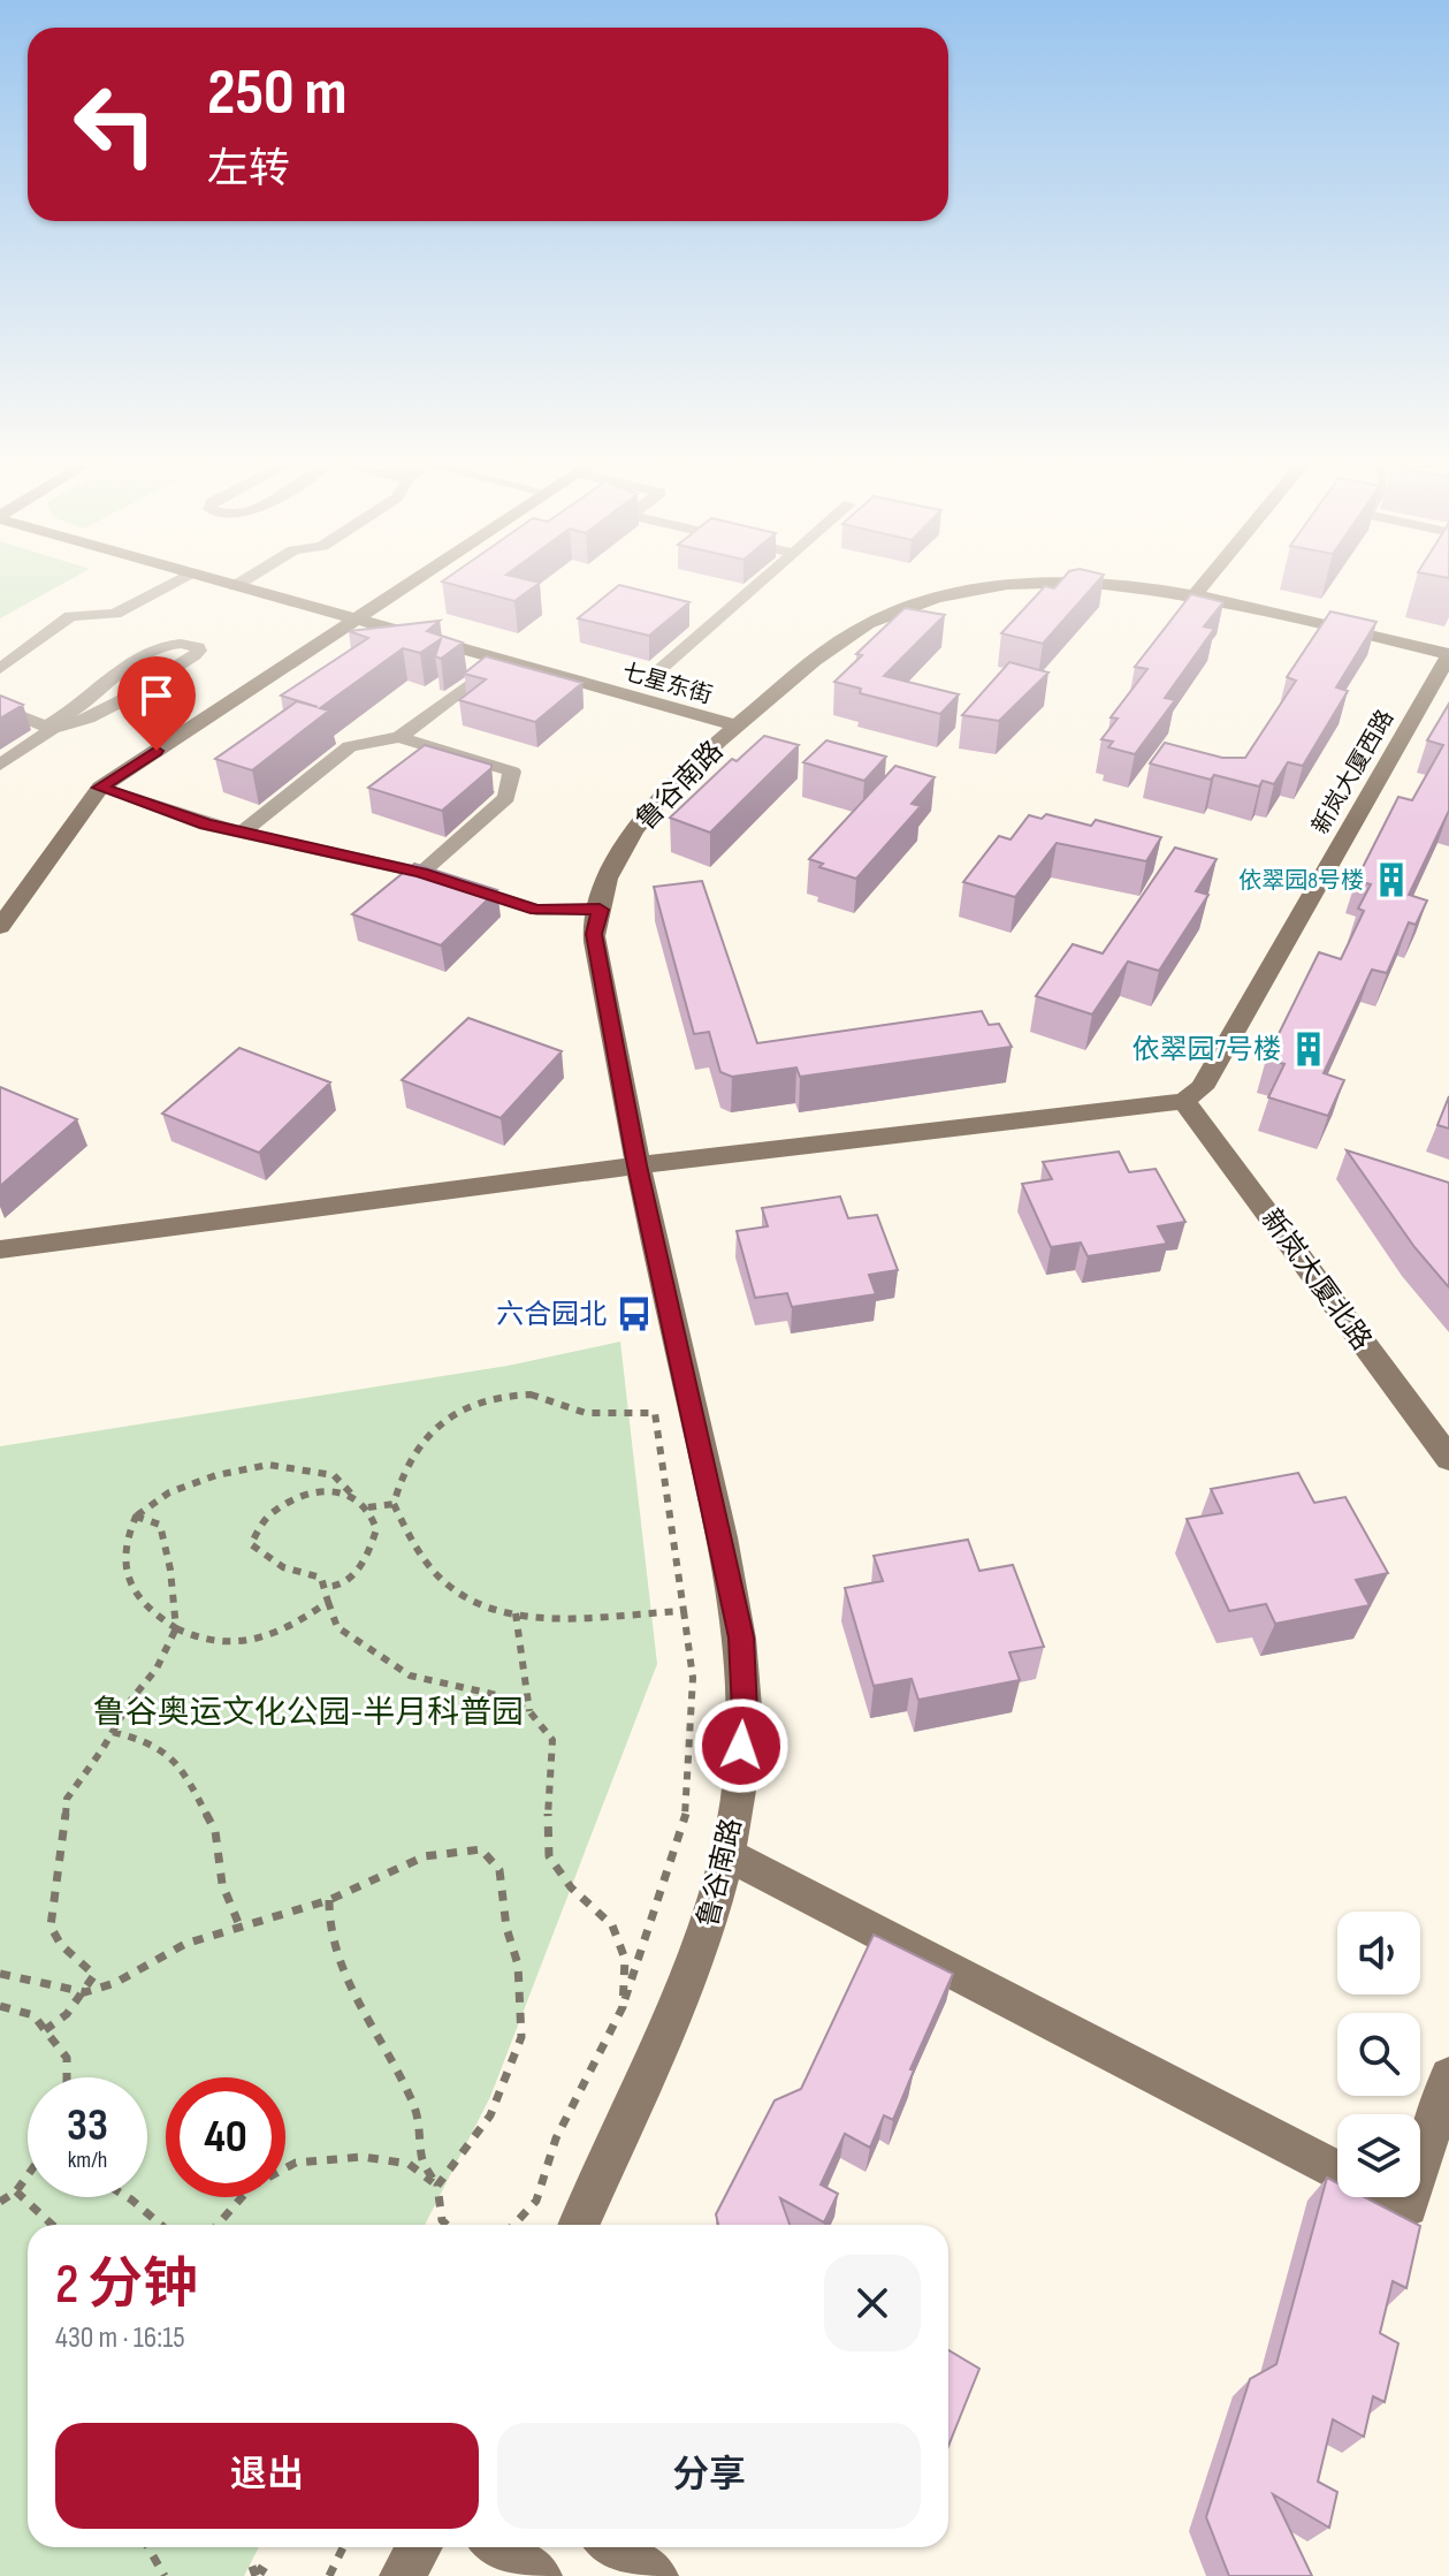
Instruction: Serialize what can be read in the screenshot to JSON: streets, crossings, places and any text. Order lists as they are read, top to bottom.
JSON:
{
  "streets": {
    "street": [
      "七星东街",
      "新岚大厦西路",
      "鲁谷南路",
      "新岚大厦北路"
    ]
  },
  "crossings": [
    ["七星东街", "鲁谷南路"],
    ["新岚大厦西路", "鲁谷南路"],
    ["新岚大厦西路", "新岚大厦北路"]
  ],
  "parks": ["鲁谷奥运文化公园-半月科普园"],
  "places": {
    "building": ["依翠园8号楼", "依翠园7号楼"],
    "bus stop": ["六合园北"]
  },
  "page": {
    "turn": ["250 m", "左转"],
    "speed": "33 km/h",
    "limit": "40",
    "heading": ["2 分钟", "430 m · 16:15"],
    "buttons": ["退出", "分享"]
  }
}
